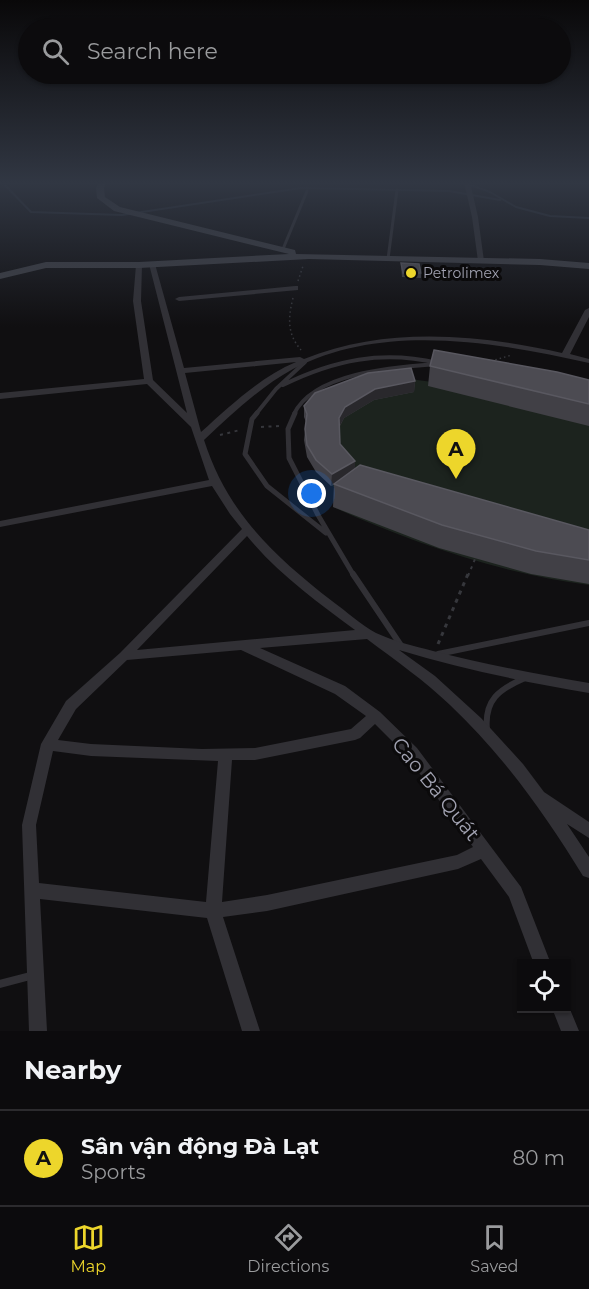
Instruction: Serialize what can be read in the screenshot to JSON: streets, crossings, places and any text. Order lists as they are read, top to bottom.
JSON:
{
  "streets": {
    "street": ["Cao Bá Quát"]
  },
  "places": ["Petrolimex"],
  "page": {
    "search": "Search here",
    "pins": "A",
    "heading": "Nearby",
    "list": [
      {
        "mark": "A",
        "name": "Sân vận động Đà Lạt",
        "note": "Sports",
        "value": "80 m"
      }
    ],
    "nav": ["Map", "Directions", "Saved"]
  }
}
